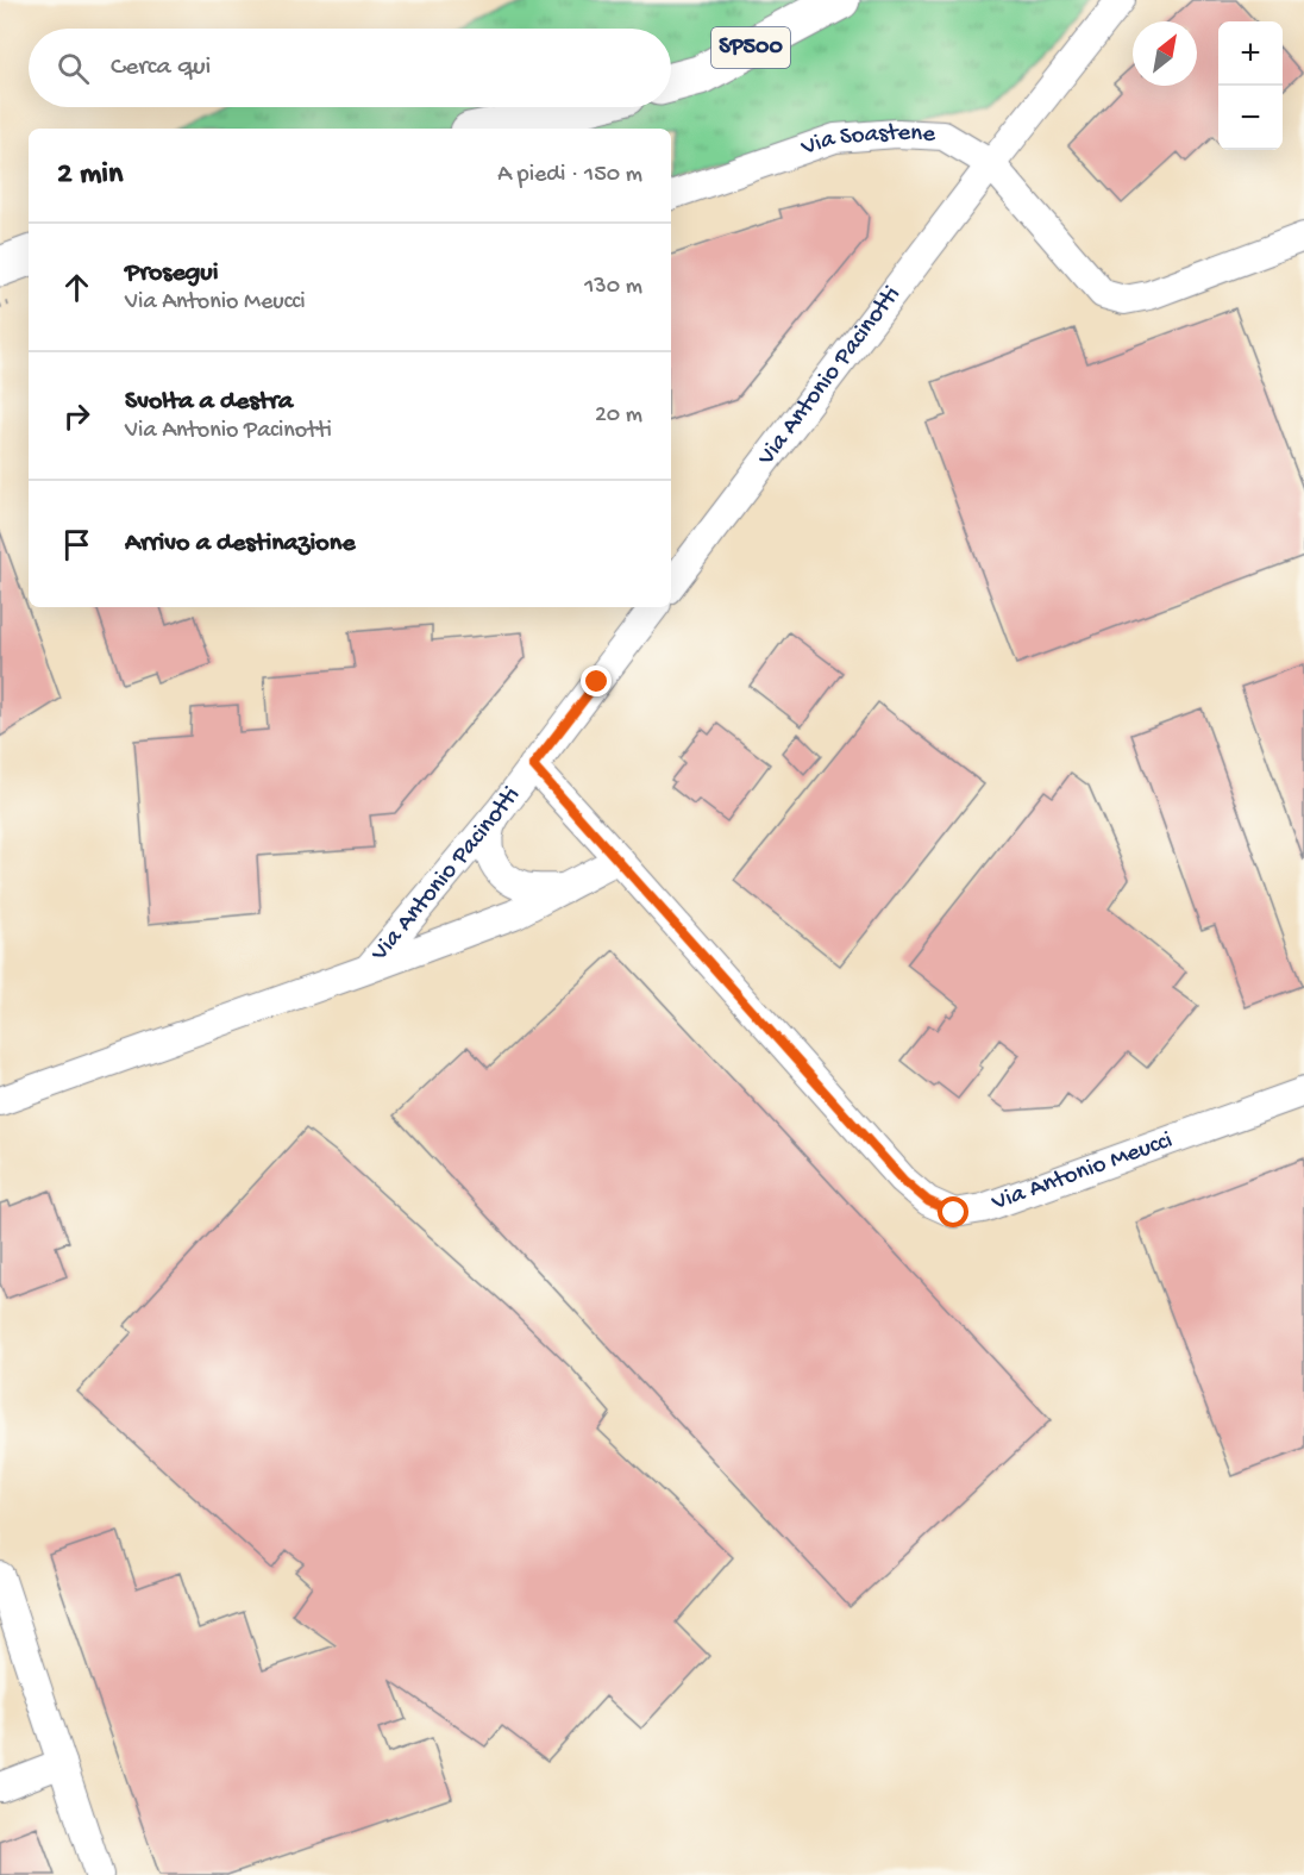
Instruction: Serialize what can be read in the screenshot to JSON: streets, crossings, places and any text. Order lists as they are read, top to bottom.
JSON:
{
  "streets": {
    "main road": ["SP500"],
    "street": ["Via Soastene", "Via Antonio Pacinotti", "Via Antonio Meucci"]
  },
  "crossings": [
    ["Via Soastene", "Via Antonio Pacinotti"],
    ["Via Antonio Pacinotti", "Via Antonio Meucci"]
  ],
  "north": "top right",
  "page": {
    "map_buttons": ["+", "−"],
    "search": "Cerca qui",
    "heading": ["2 min", "A piedi · 150 m"],
    "list": [
      ["Prosegui", "Via Antonio Meucci", "130 m"],
      ["Svolta a destra", "Via Antonio Pacinotti", "20 m"],
      "Arrivo a destinazione"
    ]
  }
}
